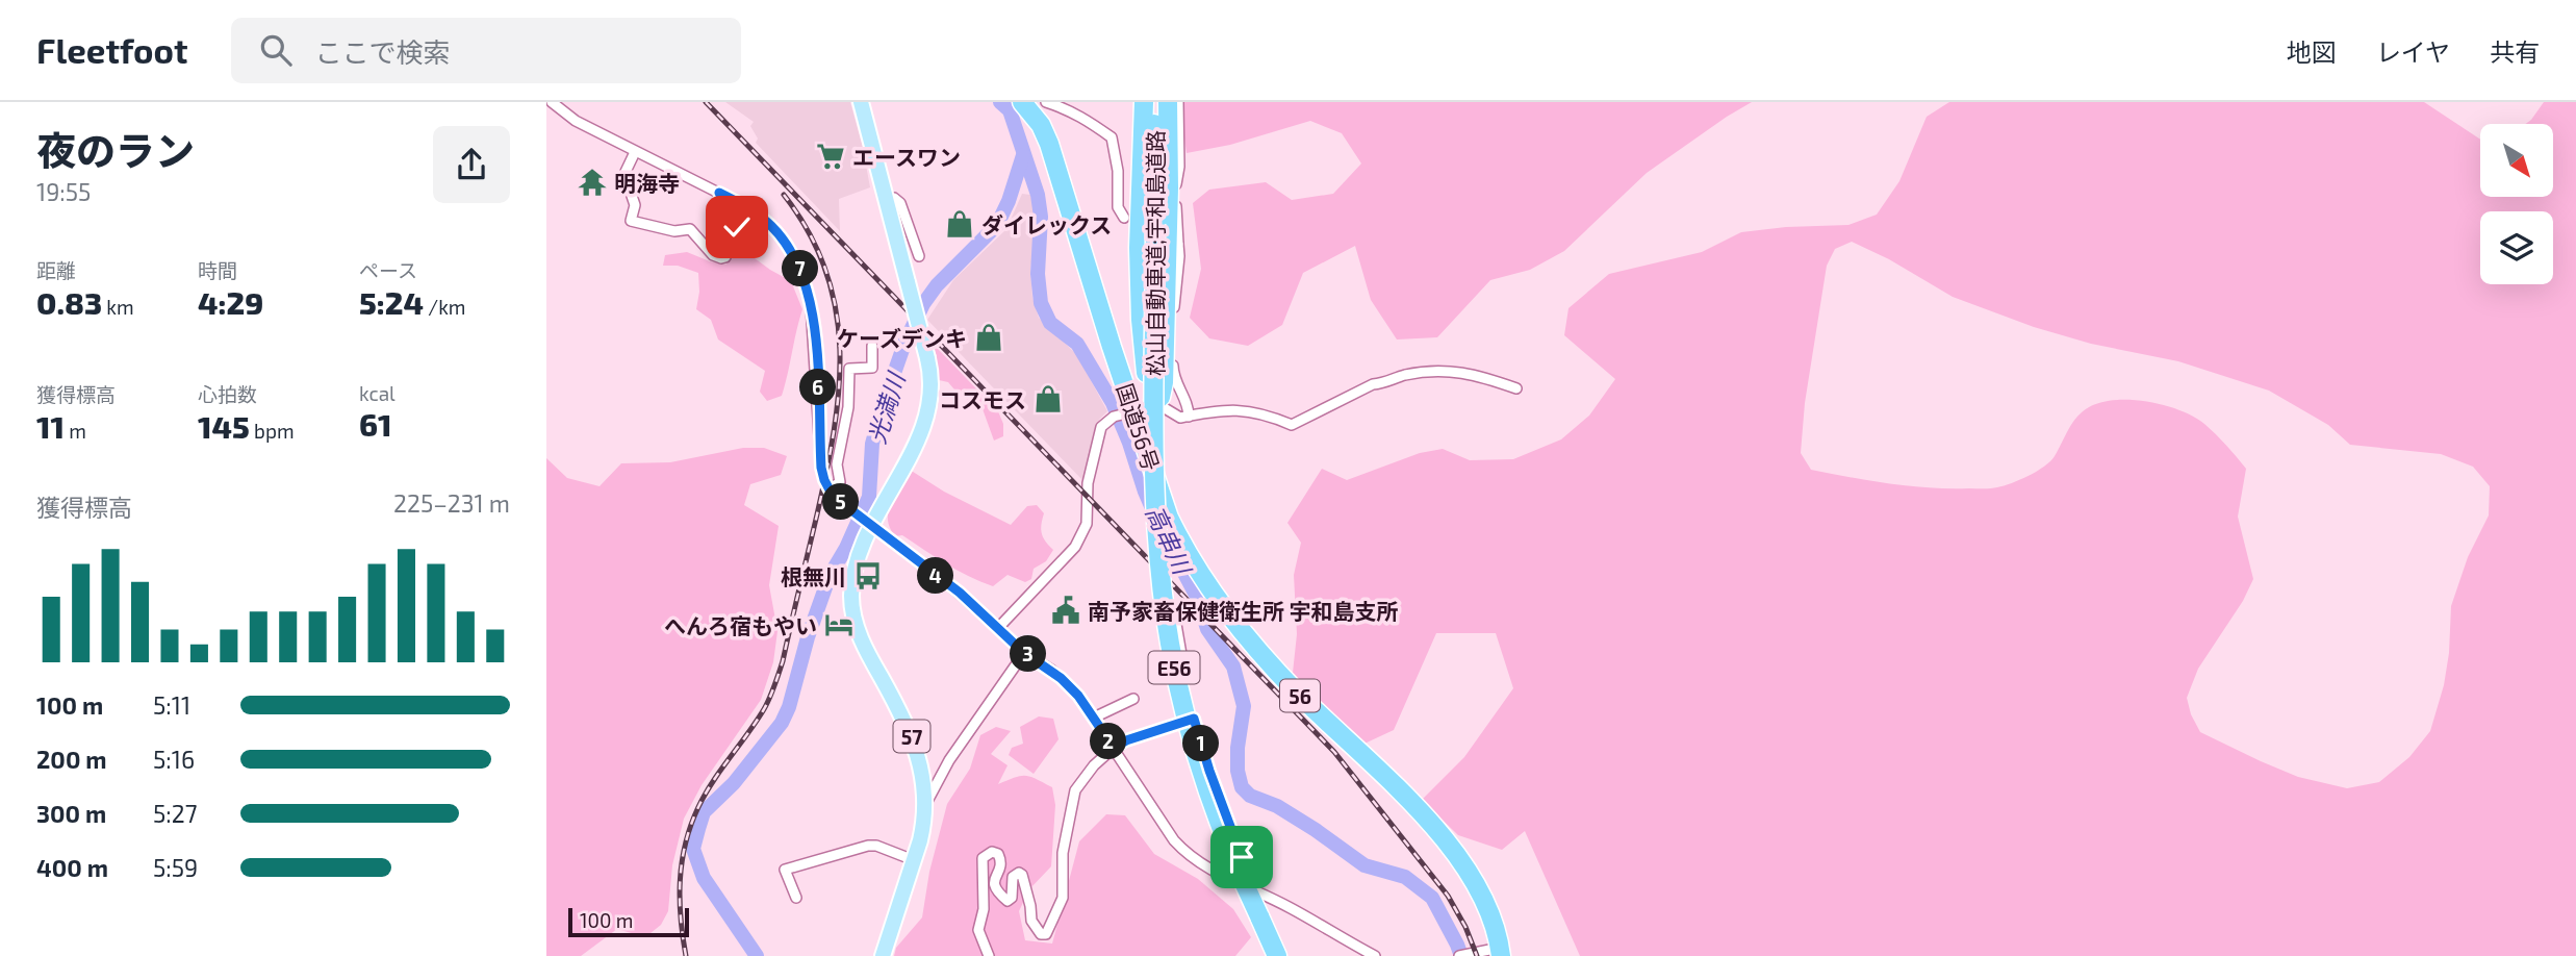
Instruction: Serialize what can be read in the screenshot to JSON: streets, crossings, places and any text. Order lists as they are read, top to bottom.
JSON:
{
  "streets": {
    "highway": [
      "松山自動車道;宇和島道路",
      "国道56号",
      "E56",
      "56"
    ],
    "main road": ["57"]
  },
  "crossings": [
    ["松山自動車道;宇和島道路", "国道56号"],
    ["松山自動車道;宇和島道路", "E56"],
    ["国道56号", "E56"]
  ],
  "water": ["光満川", "高串川"],
  "places": {
    "supermarket": ["エースワン"],
    "temple": ["明海寺"],
    "shop": ["ダイレックス", "ケーズデンキ", "コスモス"],
    "bus stop": ["根無川"],
    "public building": ["南予家畜保健衛生所 宇和島支所"],
    "hotel": ["へんろ宿もやい"]
  },
  "scale_bar": "100 m",
  "north": "bottom right",
  "page": {
    "header": "Fleetfoot",
    "search": "ここで検索",
    "nav": ["地図", "レイヤ", "共有"],
    "heading": ["夜のラン", "19:55"],
    "stats": [
      ["距離", "0.83 km"],
      ["時間", "4:29"],
      ["ペース", "5:24 /km"],
      ["獲得標高", "11 m"],
      ["心拍数", "145 bpm"],
      ["kcal", "61"]
    ],
    "pins": [
      "7",
      "6",
      "5",
      "4",
      "3",
      "2",
      "1"
    ],
    "chart": ["獲得標高", "225–231 m"],
    "list": [
      {
        "name": "100 m",
        "note": "5:11"
      },
      {
        "name": "200 m",
        "note": "5:16"
      },
      {
        "name": "300 m",
        "note": "5:27"
      },
      {
        "name": "400 m",
        "note": "5:59"
      }
    ],
    "scale": "100 m"
  }
}
